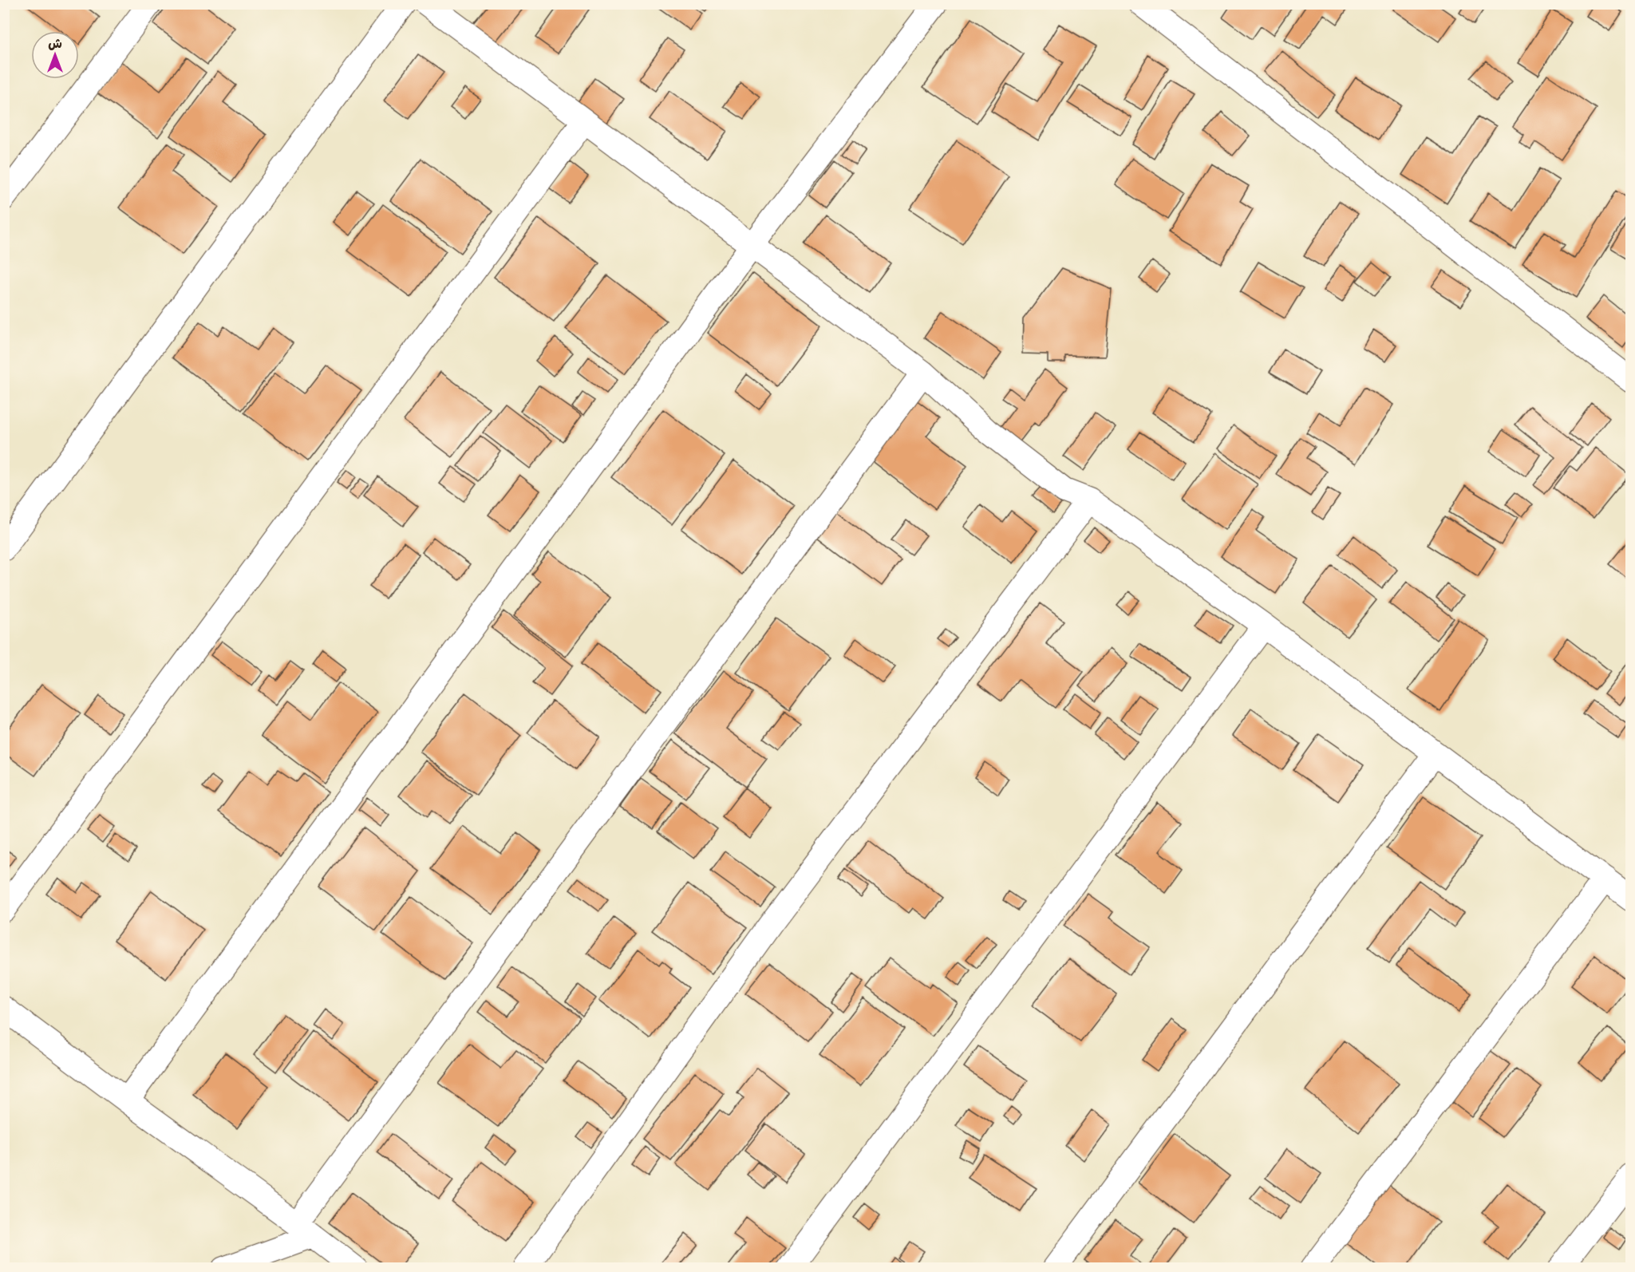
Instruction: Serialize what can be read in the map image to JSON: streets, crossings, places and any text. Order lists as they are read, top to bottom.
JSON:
{
  "north": "top"
}
